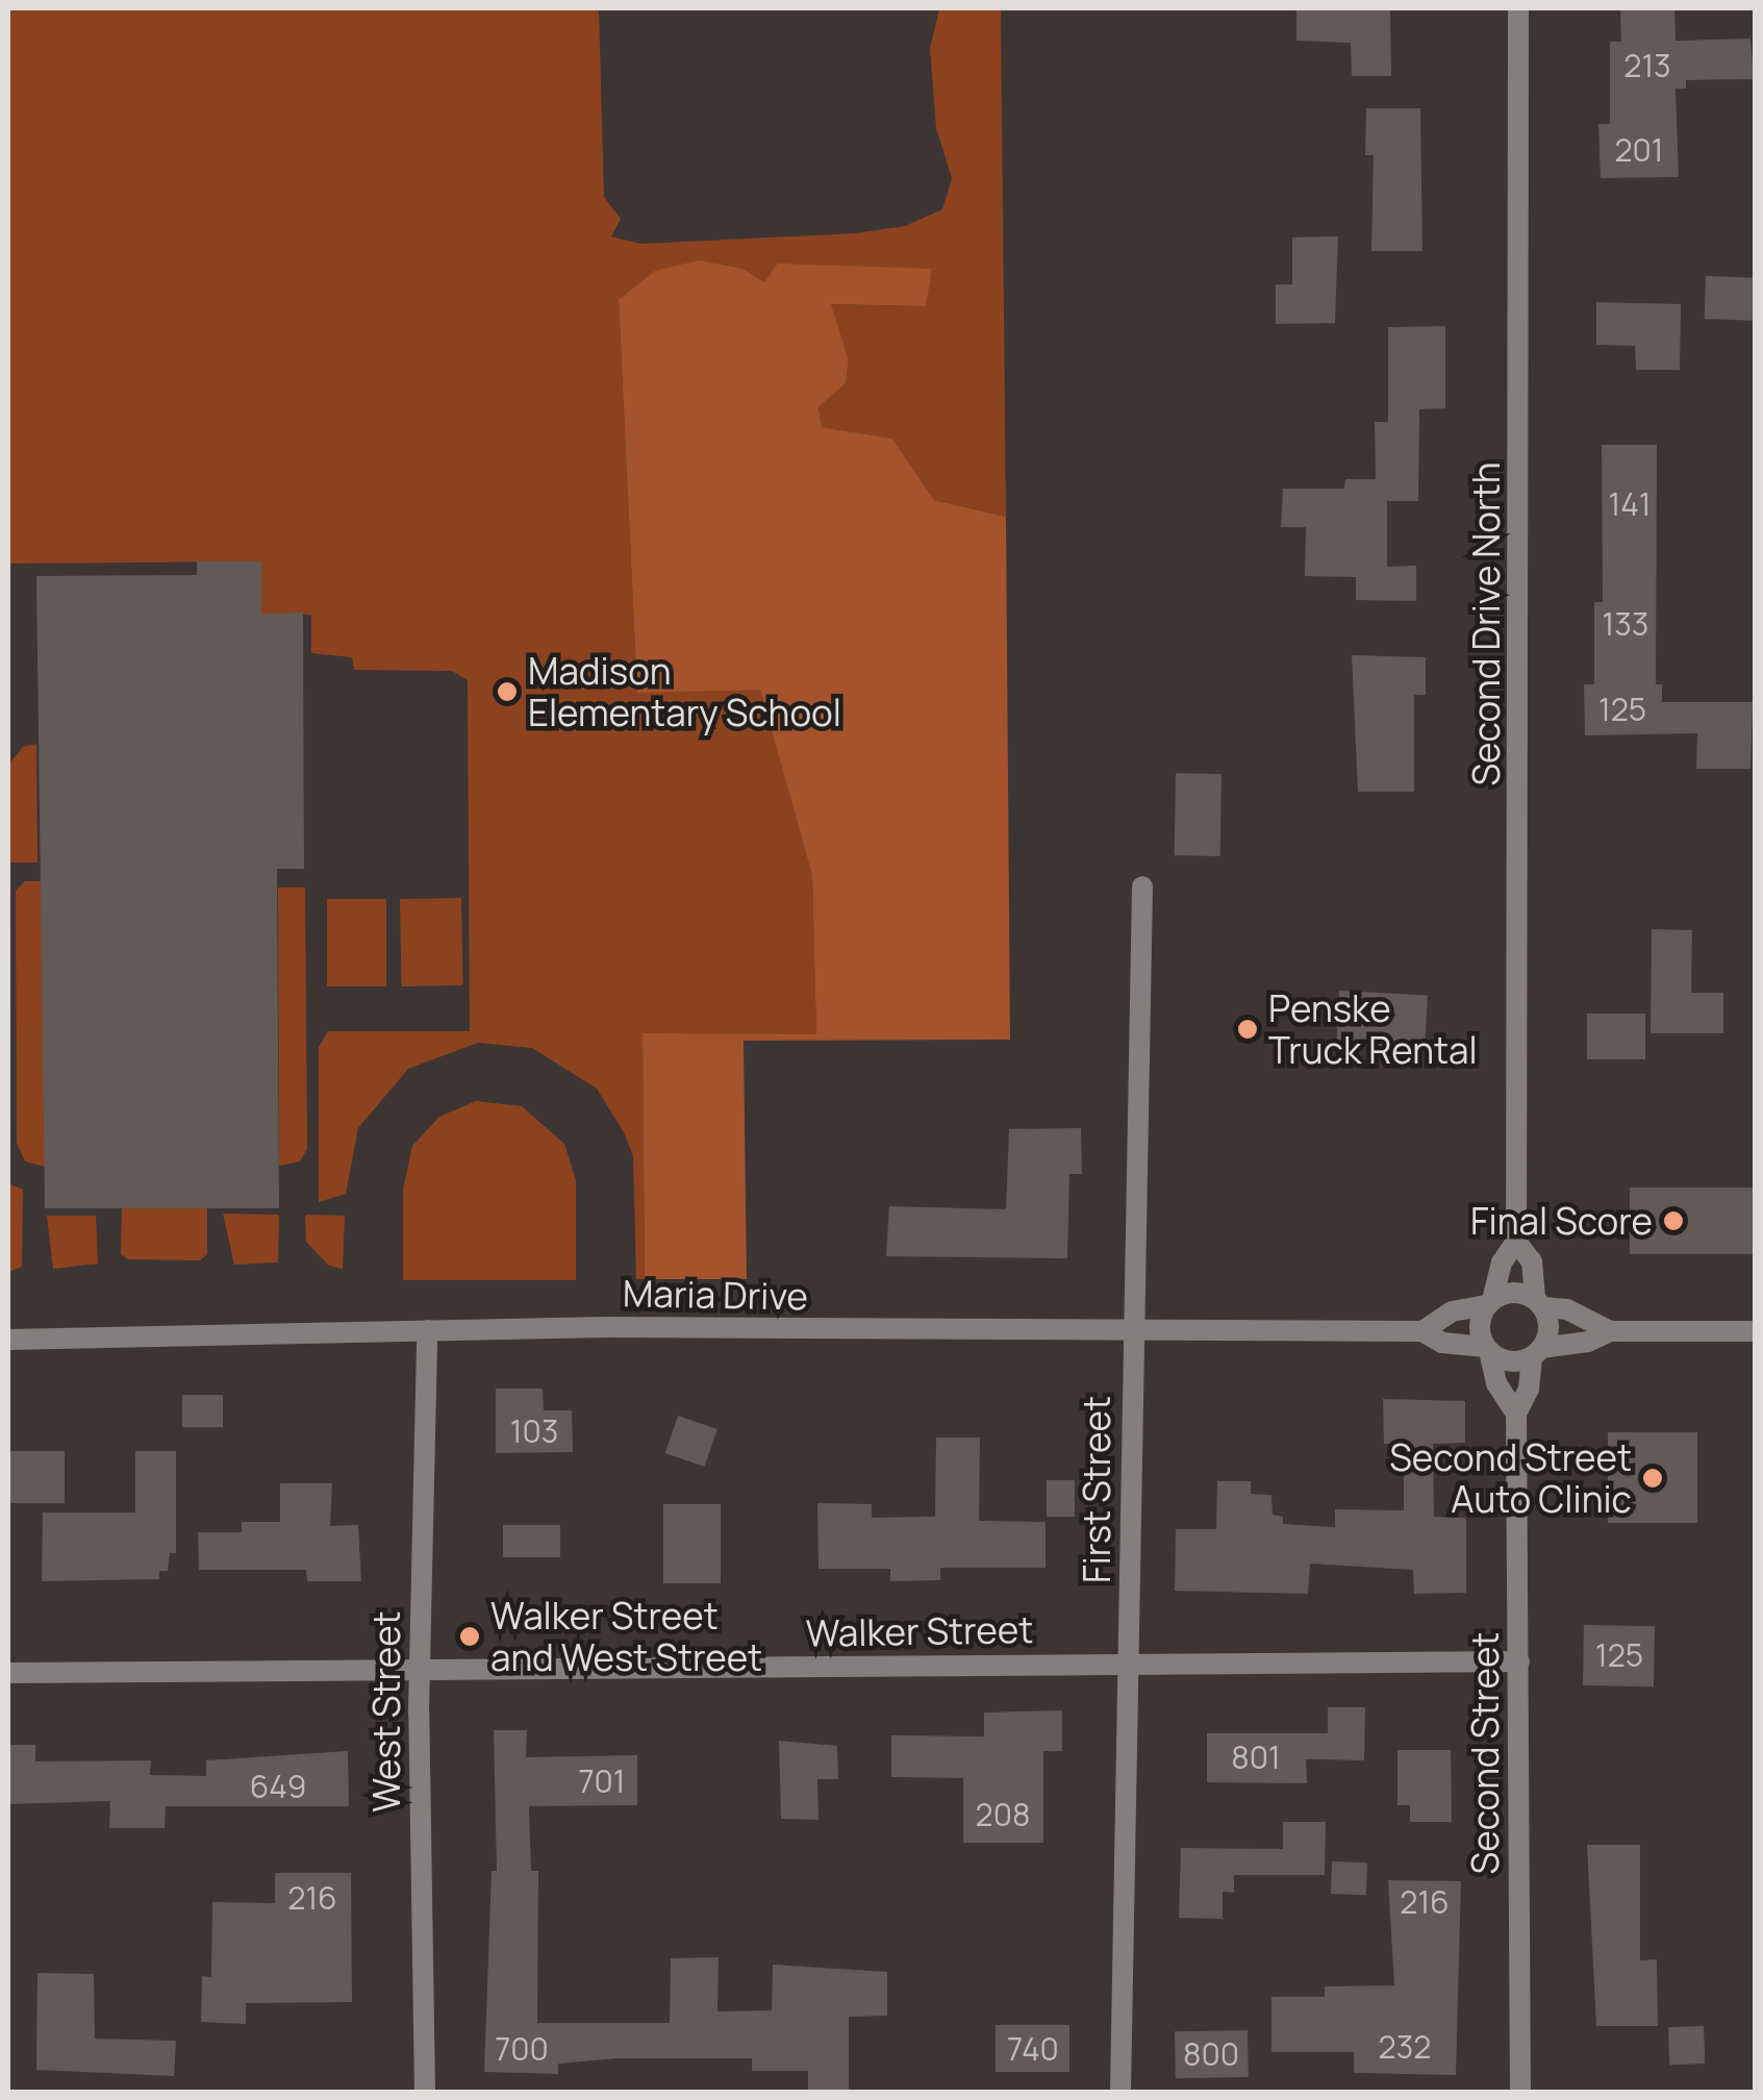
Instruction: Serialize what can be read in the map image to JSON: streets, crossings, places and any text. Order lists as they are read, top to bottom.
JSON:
{
  "streets": {
    "street": [
      "Second Drive North",
      "Maria Drive",
      "First Street",
      "Walker Street",
      "West Street",
      "Second Street"
    ]
  },
  "crossings": [
    ["Maria Drive", "First Street"],
    ["Maria Drive", "West Street"],
    ["First Street", "Walker Street"],
    ["Walker Street", "West Street"],
    ["Walker Street", "Second Street"]
  ],
  "places": [
    "Madison Elementary School",
    "Penske Truck Rental",
    "Final Score",
    "Second Street Auto Clinic",
    "Walker Street and West Street"
  ],
  "house_numbers": [
    "213",
    "201",
    "141",
    "133",
    "125",
    "103",
    "125",
    "801",
    "701",
    "649",
    "208",
    "216",
    "216",
    "232",
    "700",
    "740",
    "800"
  ]
}
